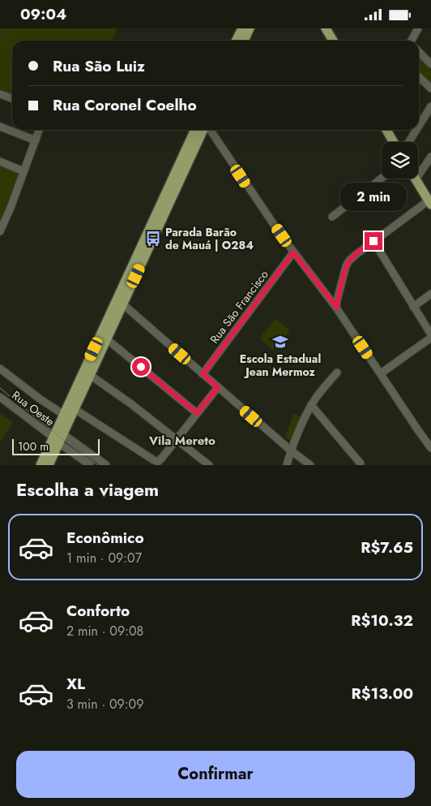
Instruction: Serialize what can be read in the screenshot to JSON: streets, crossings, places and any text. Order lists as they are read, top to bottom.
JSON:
{
  "streets": {
    "street": ["Rua São Francisco", "Rua Oeste"]
  },
  "districts": ["Vila Mereto"],
  "places": {
    "bus stop": ["Parada Barão de Mauá | O284"],
    "school or university": ["Escola Estadual Jean Mermoz"]
  },
  "scale_bar": "100 m",
  "page": {
    "status": "09:04",
    "banner": ["Rua São Luiz", "Rua Coronel Coelho"],
    "bubble": "2 min",
    "scale": "100 m",
    "heading": "Escolha a viagem",
    "list": [
      {
        "name": "Econômico",
        "note": "1 min · 09:07",
        "value": "R$7.65"
      },
      {
        "name": "Conforto",
        "note": "2 min · 09:08",
        "value": "R$10.32"
      },
      {
        "name": "XL",
        "note": "3 min · 09:09",
        "value": "R$13.00"
      }
    ],
    "buttons": "Confirmar"
  }
}
